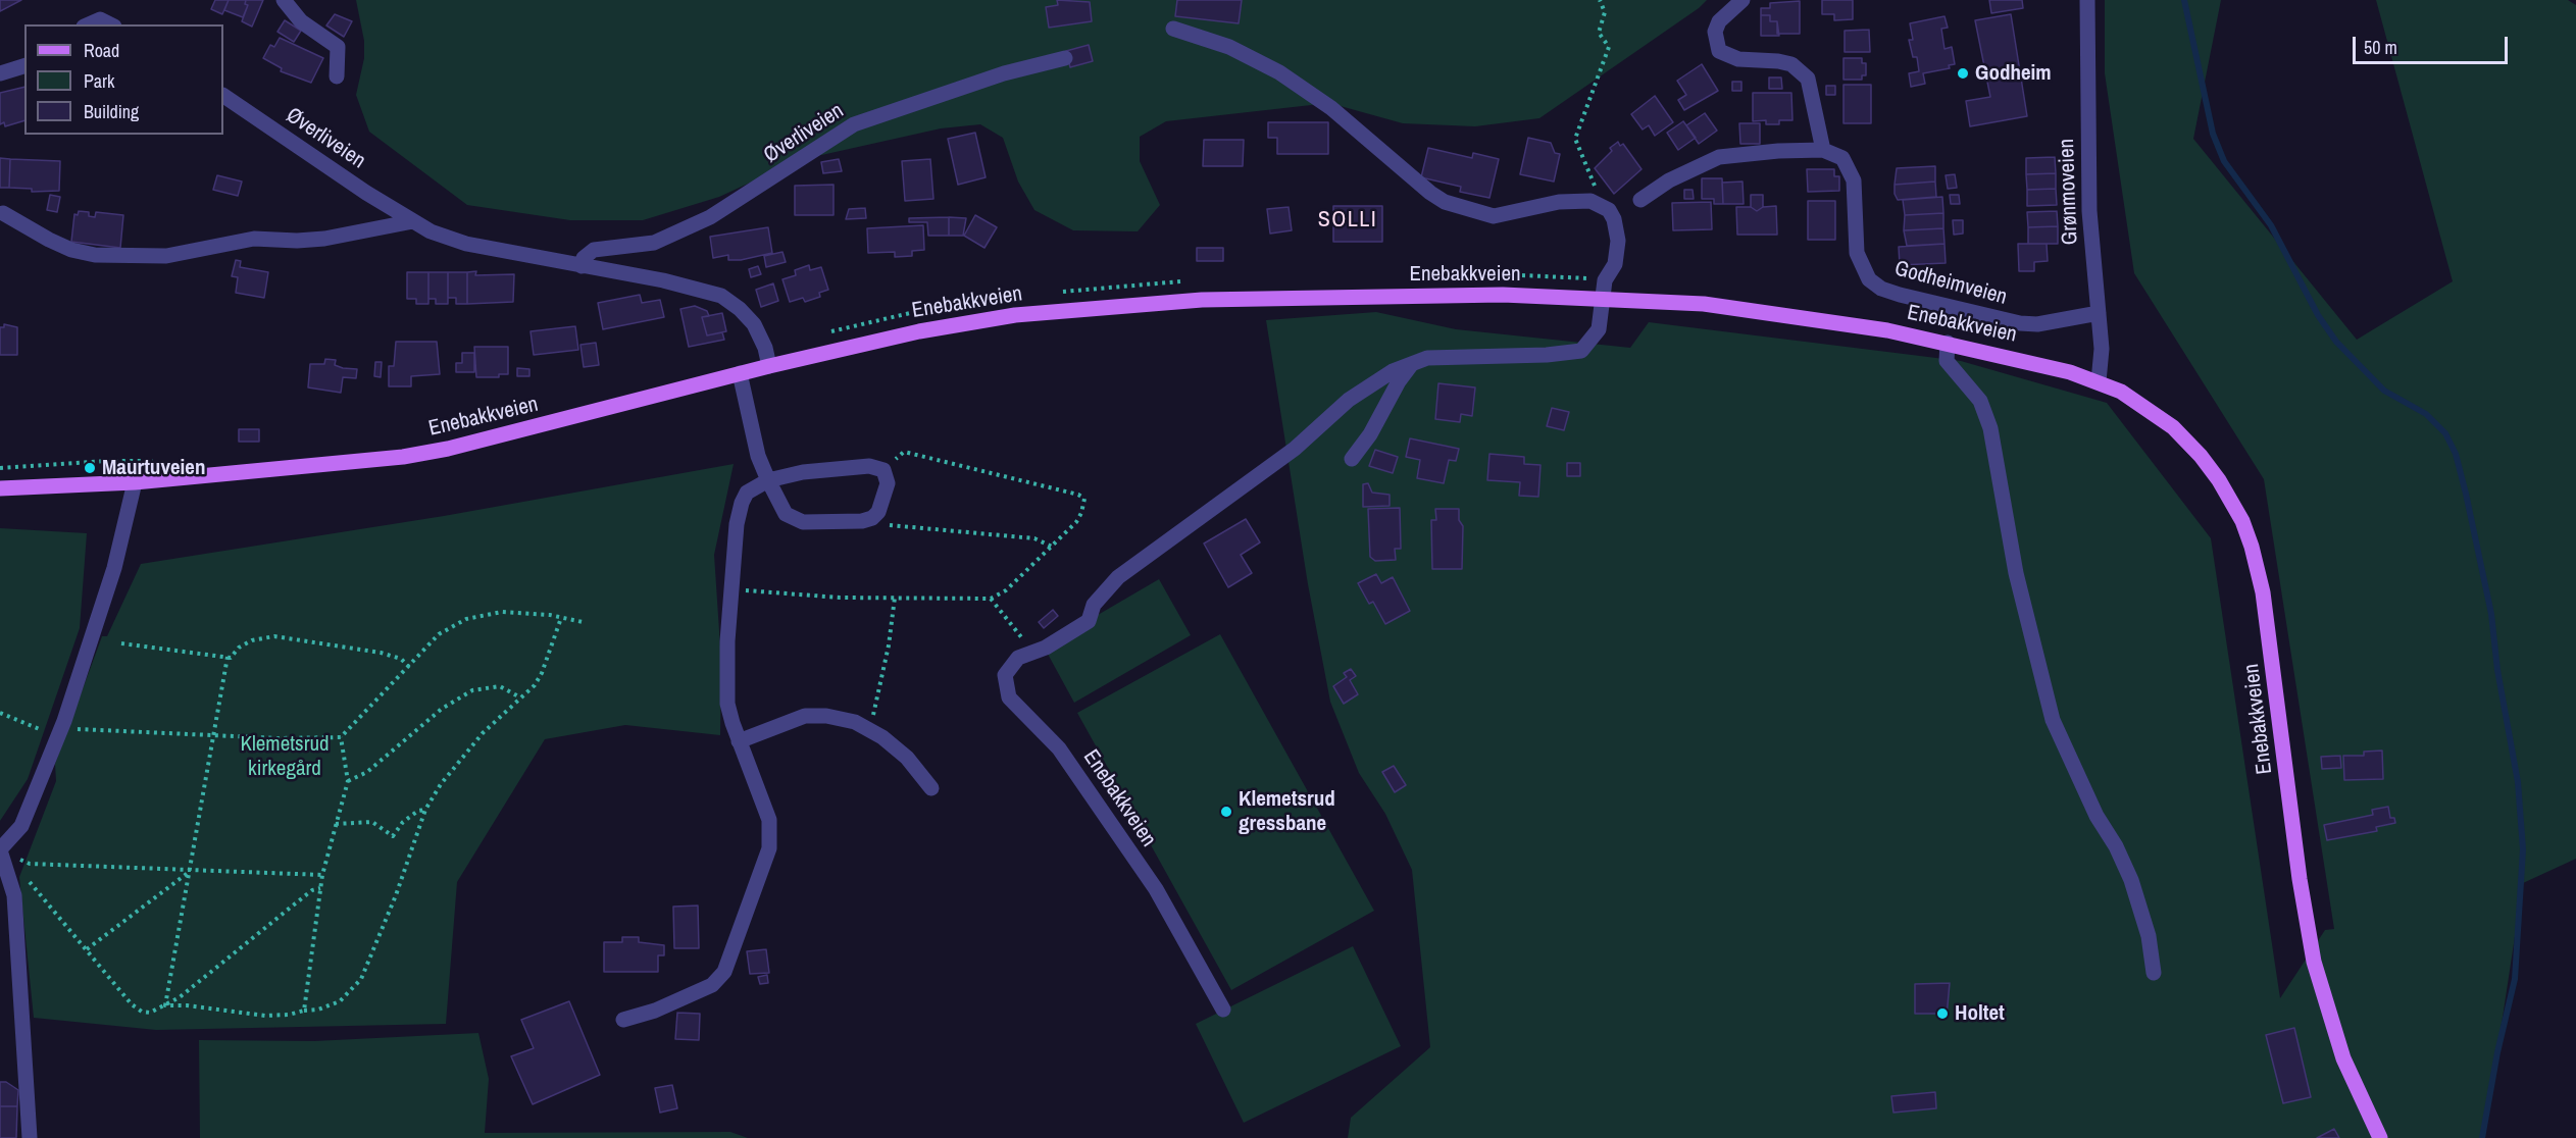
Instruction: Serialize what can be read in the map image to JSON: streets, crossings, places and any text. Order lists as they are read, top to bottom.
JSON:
{
  "streets": {
    "main road": ["Enebakkveien"],
    "street": ["Øverliveien", "Grønmoveien", "Godheimveien"]
  },
  "crossings": [
    ["Øverliveien", "Enebakkveien"],
    ["Grønmoveien", "Enebakkveien"],
    ["Grønmoveien", "Godheimveien"]
  ],
  "districts": ["SOLLI"],
  "parks": ["Klemetsrud kirkegård"],
  "places": [
    "Godheim",
    "Maurtuveien",
    "Klemetsrud gressbane",
    "Holtet"
  ],
  "legend": ["Road", "Park", "Building"],
  "scale_bar": "50 m"
}
